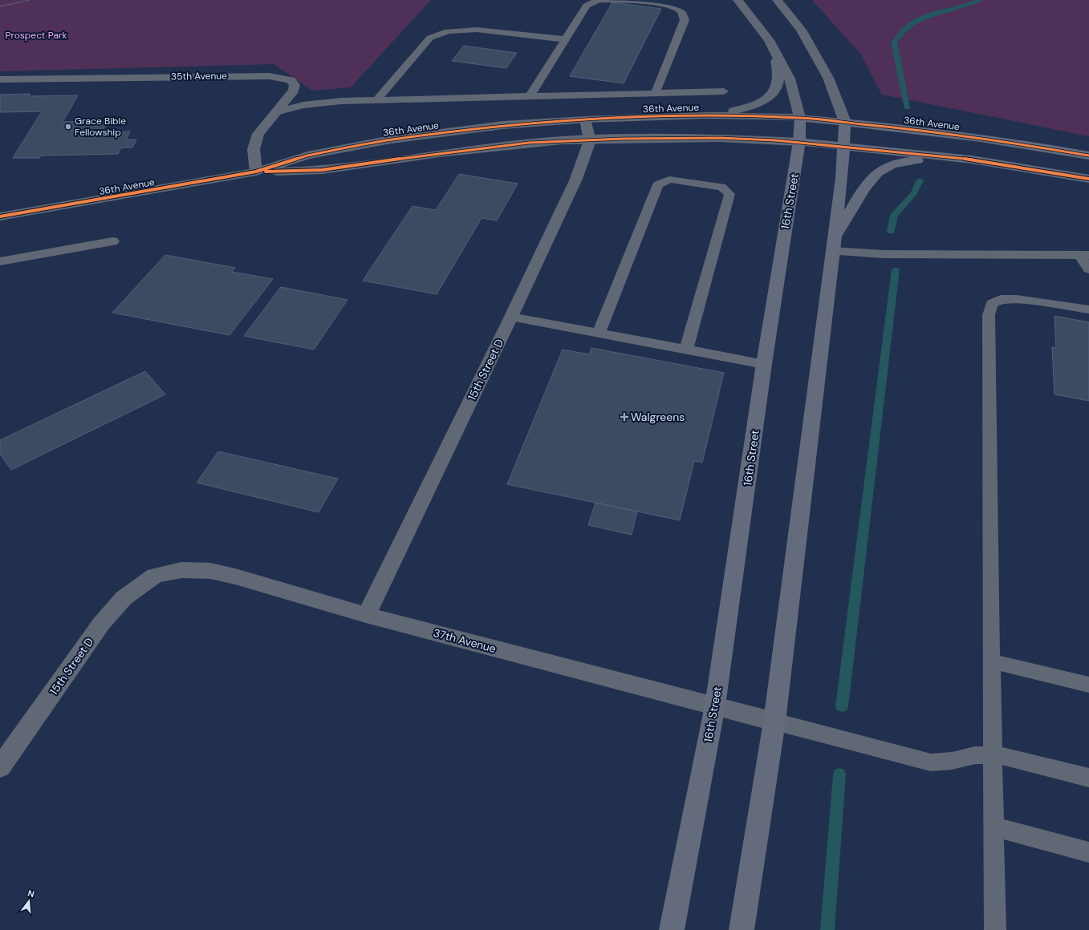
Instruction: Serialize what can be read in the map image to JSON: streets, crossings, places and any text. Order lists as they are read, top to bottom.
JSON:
{
  "streets": {
    "main road": ["36th Avenue", "16th Street"],
    "street": ["35th Avenue", "15th Street D", "37th Avenue"]
  },
  "crossings": [
    ["35th Avenue", "36th Avenue"],
    ["36th Avenue", "16th Street"],
    ["36th Avenue", "15th Street D"],
    ["16th Street", "37th Avenue"],
    ["15th Street D", "37th Avenue"]
  ],
  "parks": ["Prospect Park"],
  "places": {
    "other": ["Grace Bible Fellowship"],
    "health": ["Walgreens"]
  },
  "north": "top"
}
